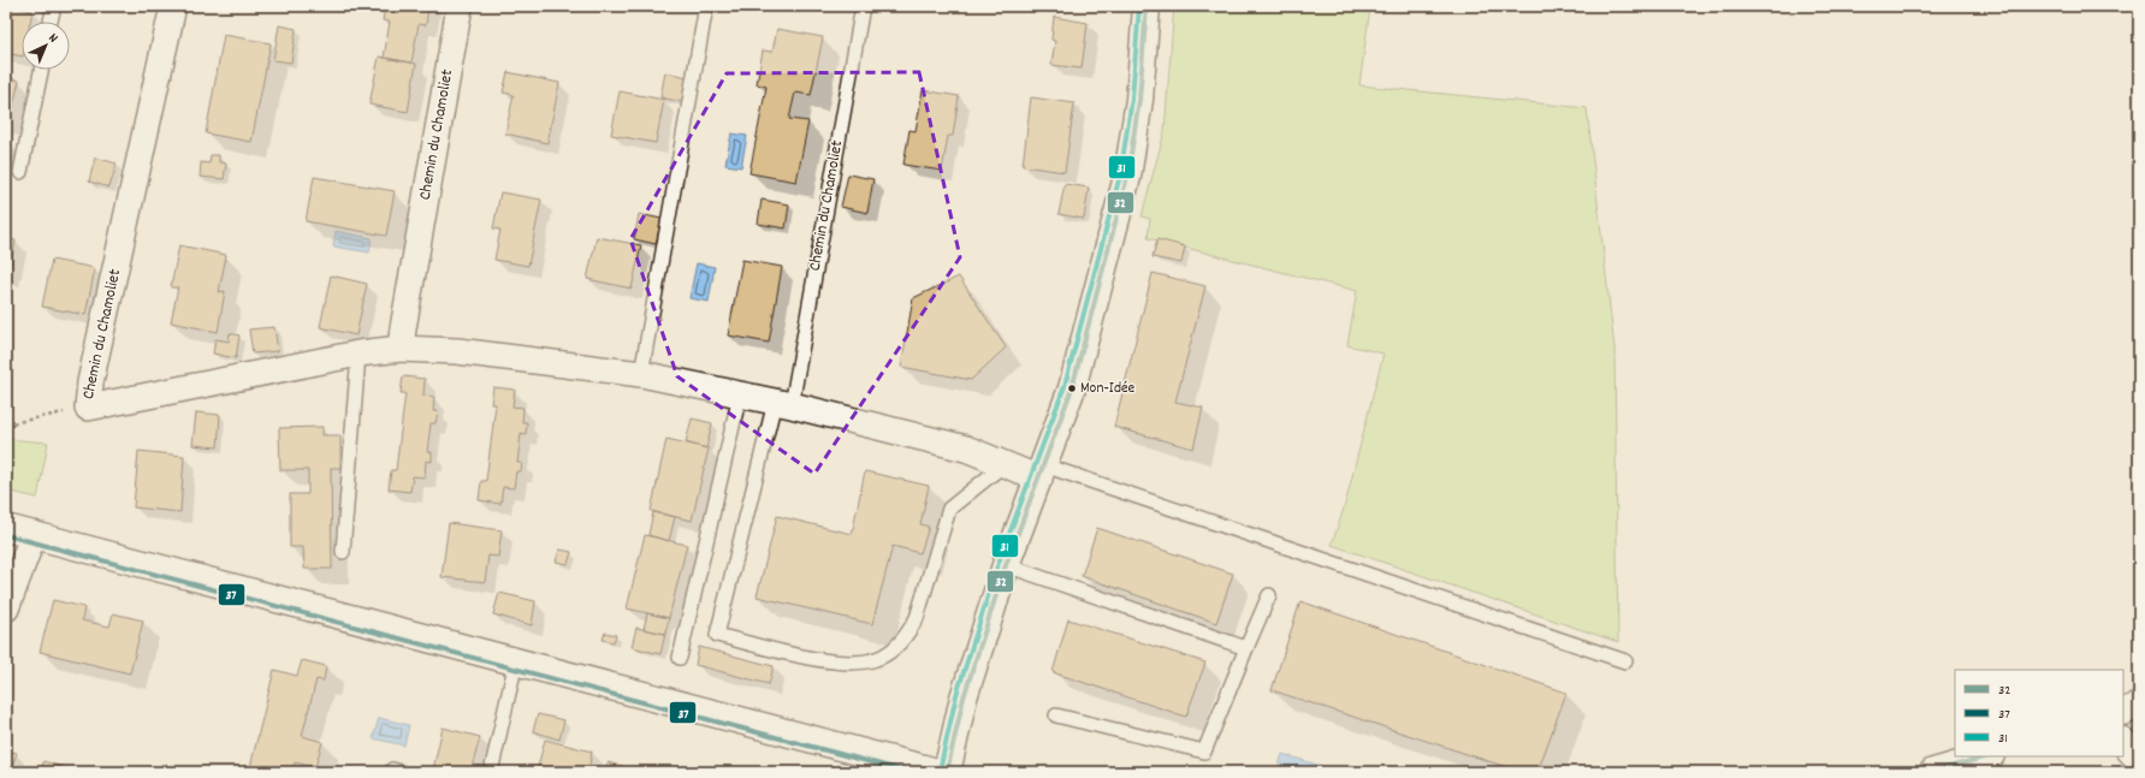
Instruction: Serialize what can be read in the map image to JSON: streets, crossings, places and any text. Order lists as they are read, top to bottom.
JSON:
{
  "streets": {
    "street": ["Chemin du Chamoliet"]
  },
  "places": ["Mon-Idée"],
  "lines": ["transit line 32", "transit line 31", "transit line 37"],
  "legend": ["32", "37", "31"],
  "north": "top right"
}
